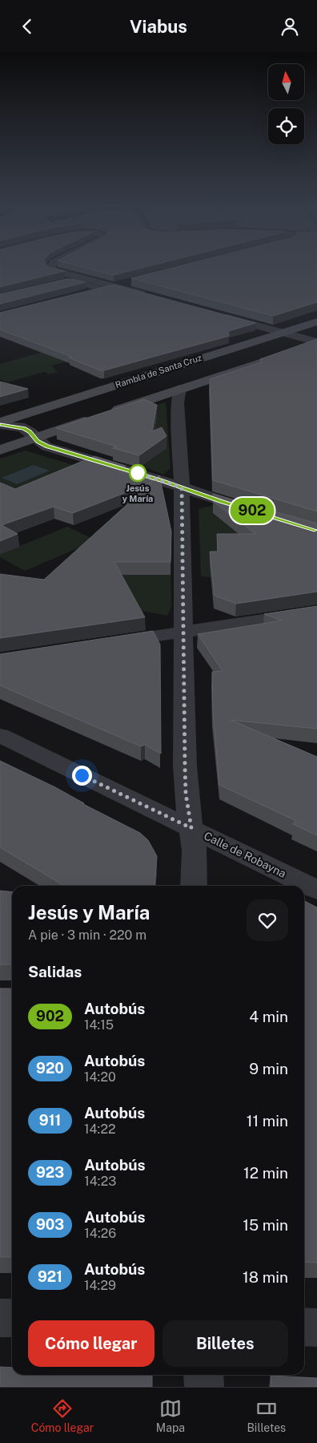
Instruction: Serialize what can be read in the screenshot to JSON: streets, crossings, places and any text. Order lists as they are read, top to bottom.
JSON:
{
  "streets": {
    "main road": ["Rambla de Santa Cruz"],
    "street": ["Calle de Robayna"]
  },
  "places": ["Jesús y María"],
  "lines": ["bus line 902"],
  "north": "top",
  "page": {
    "header": "Viabus",
    "on_map": "902",
    "heading": [
      ["Jesús y María", "A pie · 3 min · 220 m"],
      "Salidas"
    ],
    "list": [
      {
        "mark": "902",
        "name": "Autobús",
        "note": "14:15",
        "value": "4 min"
      },
      {
        "mark": "920",
        "name": "Autobús",
        "note": "14:20",
        "value": "9 min"
      },
      {
        "mark": "911",
        "name": "Autobús",
        "note": "14:22",
        "value": "11 min"
      },
      {
        "mark": "923",
        "name": "Autobús",
        "note": "14:23",
        "value": "12 min"
      },
      {
        "mark": "903",
        "name": "Autobús",
        "note": "14:26",
        "value": "15 min"
      },
      {
        "mark": "921",
        "name": "Autobús",
        "note": "14:29",
        "value": "18 min"
      }
    ],
    "buttons": ["Cómo llegar", "Billetes"],
    "tabs": ["Cómo llegar", "Mapa", "Billetes"]
  }
}
